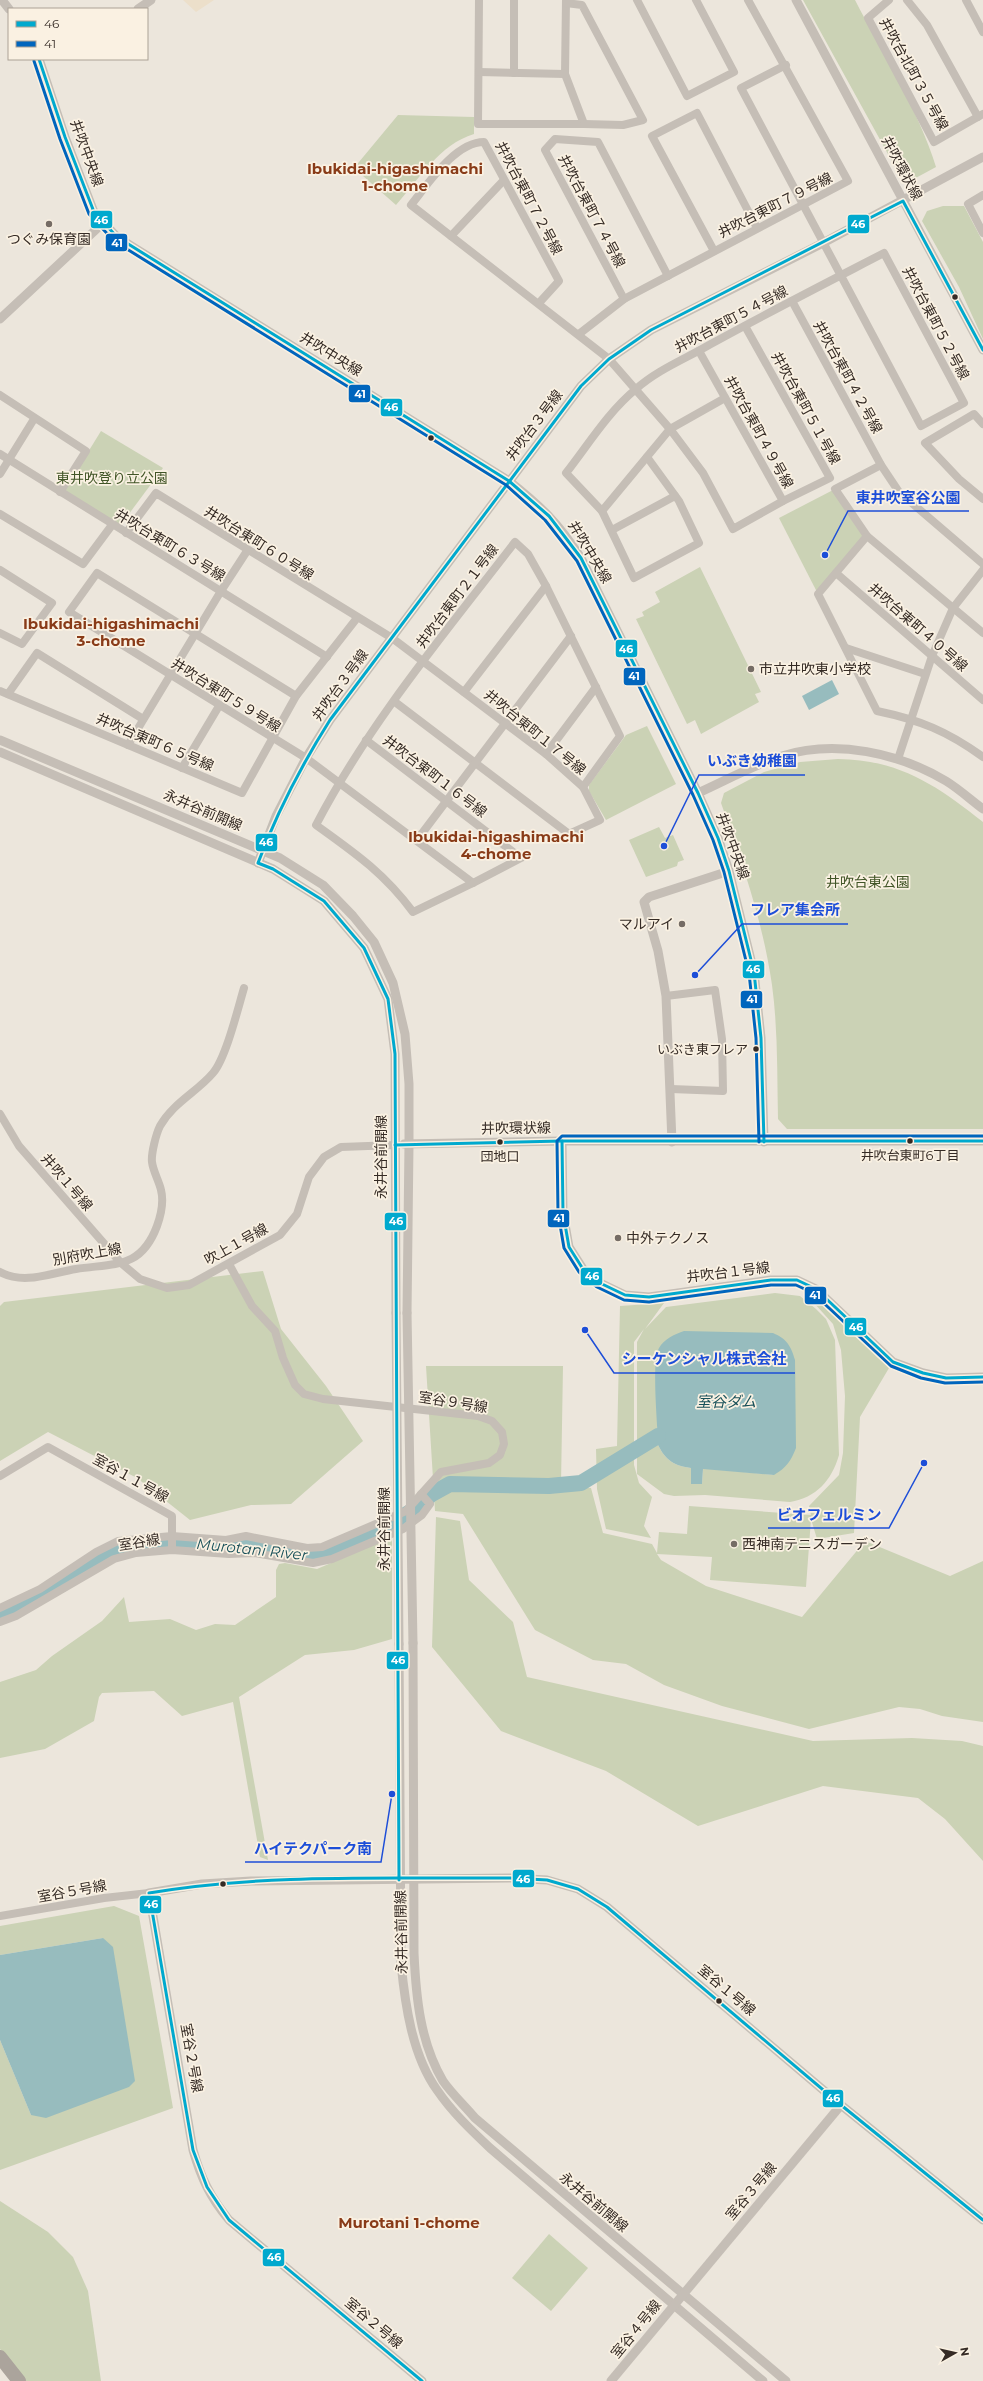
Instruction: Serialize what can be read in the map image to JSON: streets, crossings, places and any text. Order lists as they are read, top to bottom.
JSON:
{
  "streets": {
    "street": [
      "井吹台北町３５号線",
      "井吹中央線",
      "井吹環状線",
      "井吹台東町７２号線",
      "井吹台東町７９号線",
      "井吹台東町７４号線",
      "井吹台東町５４号線",
      "井吹台東町５２号線",
      "井吹台東町４２号線",
      "井吹台東町５１号線",
      "井吹台３号線",
      "井吹台東町４９号線",
      "井吹台東町６０号線",
      "井吹台東町６３号線",
      "井吹台東町２１号線",
      "井吹台東町４０号線",
      "井吹台東町５９号線",
      "井吹台東町１７号線",
      "井吹台東町６５号線",
      "井吹台東町１６号線",
      "永井谷前開線",
      "井吹１号線",
      "吹上１号線",
      "別府吹上線",
      "井吹台１号線",
      "室谷９号線",
      "室谷１１号線",
      "室谷線",
      "室谷５号線",
      "室谷１号線",
      "室谷２号線",
      "室谷３号線",
      "室谷４号線"
    ]
  },
  "crossings": [
    ["井吹中央線", "井吹環状線"],
    ["井吹中央線", "井吹台３号線"],
    ["井吹環状線", "井吹台３号線"],
    ["井吹環状線", "永井谷前開線"],
    ["井吹環状線", "吹上１号線"],
    ["井吹環状線", "井吹台１号線"],
    ["井吹台東町７２号線", "井吹台東町７９号線"],
    ["井吹台東町７２号線", "井吹台３号線"],
    ["井吹台東町７２号線", "井吹台東町４９号線"],
    ["井吹台東町７９号線", "井吹台東町７４号線"],
    ["井吹台東町７９号線", "井吹台東町５２号線"],
    ["井吹台東町５４号線", "井吹台東町５２号線"],
    ["井吹台東町５４号線", "井吹台東町４２号線"],
    ["井吹台東町５４号線", "井吹台東町５１号線"],
    ["井吹台東町５４号線", "井吹台東町４９号線"],
    ["井吹台東町５２号線", "井吹台３号線"],
    ["井吹台東町５１号線", "井吹台東町４９号線"],
    ["井吹台３号線", "井吹台東町４９号線"],
    ["井吹台３号線", "井吹台東町６０号線"],
    ["井吹台３号線", "井吹台東町５９号線"],
    ["井吹台３号線", "井吹台東町１７号線"],
    ["井吹台３号線", "永井谷前開線"],
    ["井吹台東町６０号線", "井吹台東町６３号線"],
    ["井吹台東町６０号線", "井吹台東町１７号線"],
    ["井吹台東町２１号線", "井吹台東町５９号線"],
    ["井吹台東町２１号線", "井吹台東町１７号線"],
    ["井吹台東町２１号線", "井吹台東町１６号線"],
    ["井吹台東町５９号線", "井吹台東町６５号線"],
    ["井吹台東町５９号線", "井吹台東町１６号線"],
    ["永井谷前開線", "吹上１号線"],
    ["永井谷前開線", "室谷１号線"],
    ["永井谷前開線", "室谷３号線"],
    ["永井谷前開線", "室谷４号線"],
    ["井吹１号線", "吹上１号線"],
    ["井吹１号線", "別府吹上線"],
    ["吹上１号線", "別府吹上線"],
    ["吹上１号線", "室谷９号線"],
    ["室谷９号線", "室谷線"],
    ["室谷１１号線", "室谷線"],
    ["室谷５号線", "室谷２号線"],
    ["室谷１号線", "室谷３号線"],
    ["室谷３号線", "室谷４号線"]
  ],
  "districts": [
    "Ibukidai-higashimachi 1-chome",
    "Ibukidai-higashimachi 3-chome",
    "Ibukidai-higashimachi 4-chome",
    "Murotani 1-chome"
  ],
  "water": ["室谷ダム", "Murotani River"],
  "parks": ["東井吹登り立公園", "井吹台東公園"],
  "places": [
    "つぐみ保育園",
    "東井吹室谷公園",
    "市立井吹東小学校",
    "いぶき幼稚園",
    "マルアイ",
    "フレア集会所",
    "いぶき東フレア",
    "井吹台東町6丁目",
    "団地口",
    "中外テクノス",
    "シーケンシャル株式会社",
    "ビオフェルミン",
    "西神南テニスガーデン",
    "ハイテクパーク南"
  ],
  "lines": ["transit line 46", "transit line 41"],
  "legend": ["46", "41"],
  "north": "right"
}
